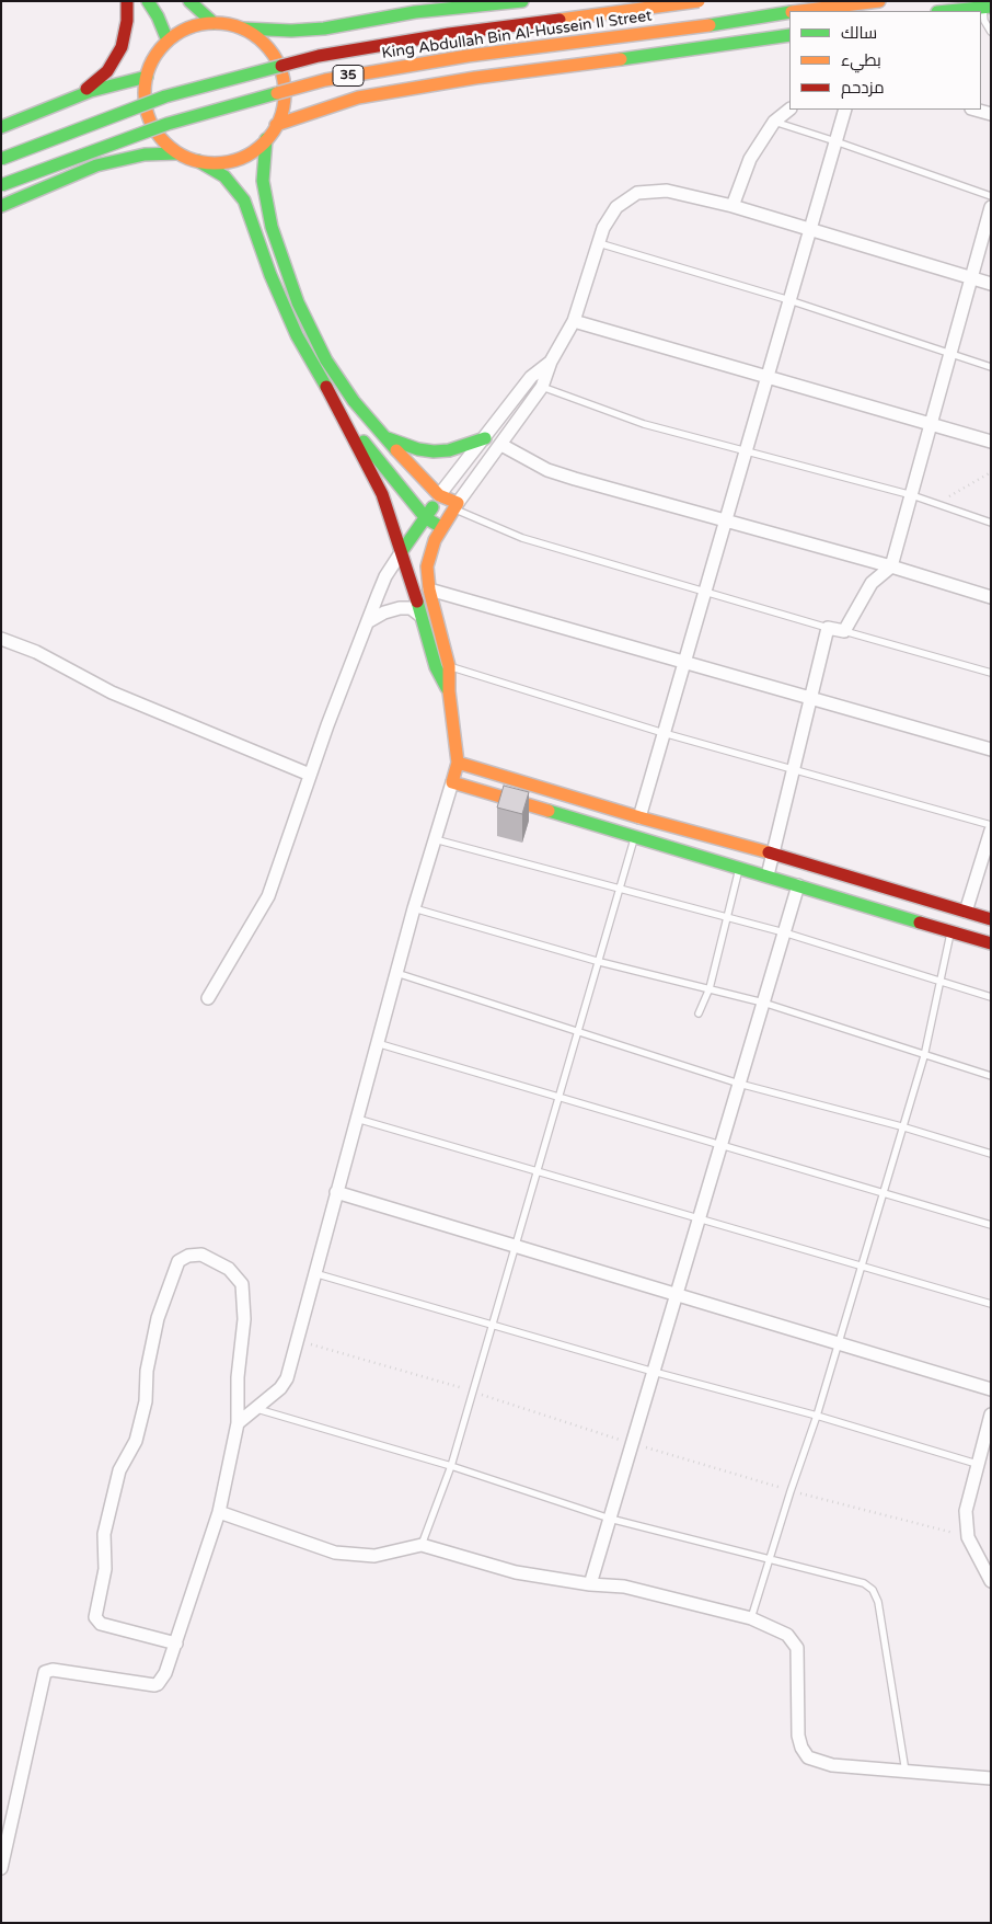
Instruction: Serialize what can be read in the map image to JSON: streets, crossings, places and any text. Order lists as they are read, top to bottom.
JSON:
{
  "streets": {
    "main road": ["King Abdullah Bin Al-Hussein II Street", "35"]
  },
  "legend": ["سالك", "بطيء", "مزدحم"]
}
